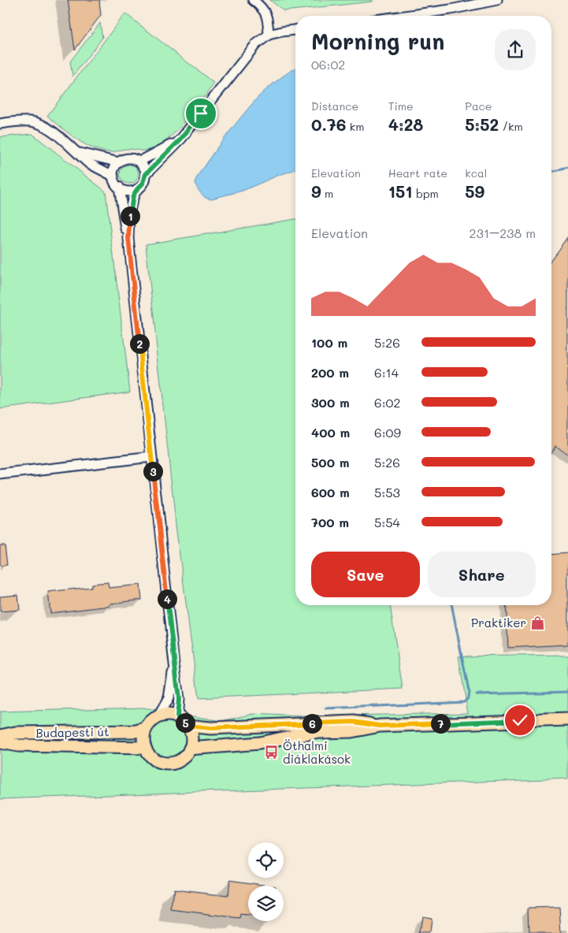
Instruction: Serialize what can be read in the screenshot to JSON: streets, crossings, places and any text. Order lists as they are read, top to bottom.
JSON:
{
  "streets": {
    "main road": ["Budapesti út"]
  },
  "places": {
    "shop": ["Praktiker"],
    "bus stop": ["Öthalmi diáklakások"]
  },
  "page": {
    "heading": ["Morning run", "06:02"],
    "stats": [
      ["Distance", "0.76 km"],
      ["Time", "4:28"],
      ["Pace", "5:52 /km"],
      ["Elevation", "9 m"],
      ["Heart rate", "151 bpm"],
      ["kcal", "59"]
    ],
    "pins": [
      "1",
      "2",
      "3",
      "4",
      "5",
      "6",
      "7"
    ],
    "chart": ["Elevation", "231–238 m"],
    "list": [
      {
        "name": "100 m",
        "note": "5:26"
      },
      {
        "name": "200 m",
        "note": "6:14"
      },
      {
        "name": "300 m",
        "note": "6:02"
      },
      {
        "name": "400 m",
        "note": "6:09"
      },
      {
        "name": "500 m",
        "note": "5:26"
      },
      {
        "name": "600 m",
        "note": "5:53"
      },
      {
        "name": "700 m",
        "note": "5:54"
      }
    ],
    "buttons": ["Save", "Share"]
  }
}
